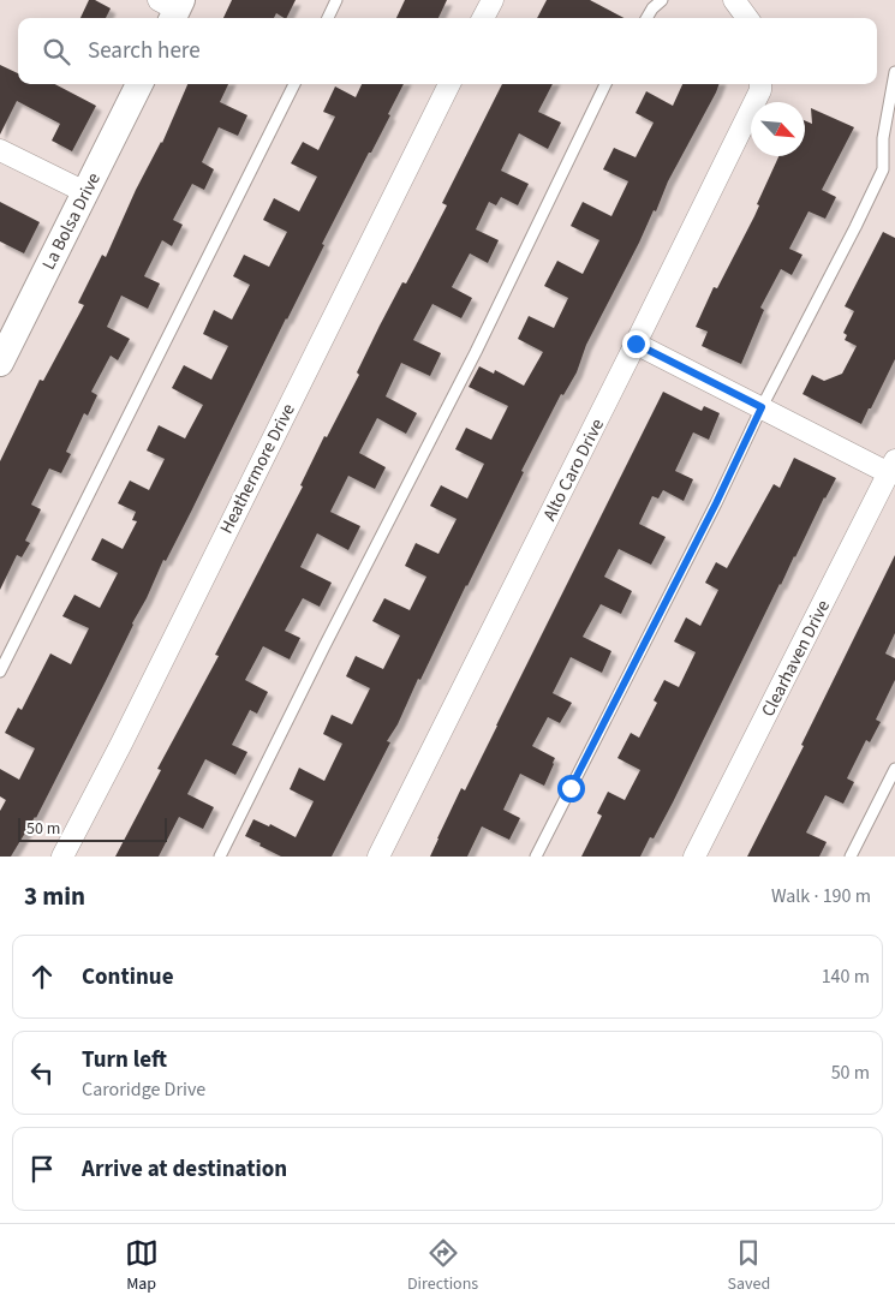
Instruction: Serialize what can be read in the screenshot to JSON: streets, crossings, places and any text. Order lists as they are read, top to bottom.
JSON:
{
  "streets": {
    "street": [
      "La Bolsa Drive",
      "Heathermore Drive",
      "Alto Caro Drive",
      "Clearhaven Drive"
    ]
  },
  "scale_bar": "50 m",
  "north": "bottom right",
  "page": {
    "search": "Search here",
    "scale": "50 m",
    "heading": ["3 min", "Walk · 190 m"],
    "list": [
      ["Continue", "140 m"],
      ["Turn left", "Caroridge Drive", "50 m"],
      "Arrive at destination"
    ],
    "nav": ["Map", "Directions", "Saved"]
  }
}
